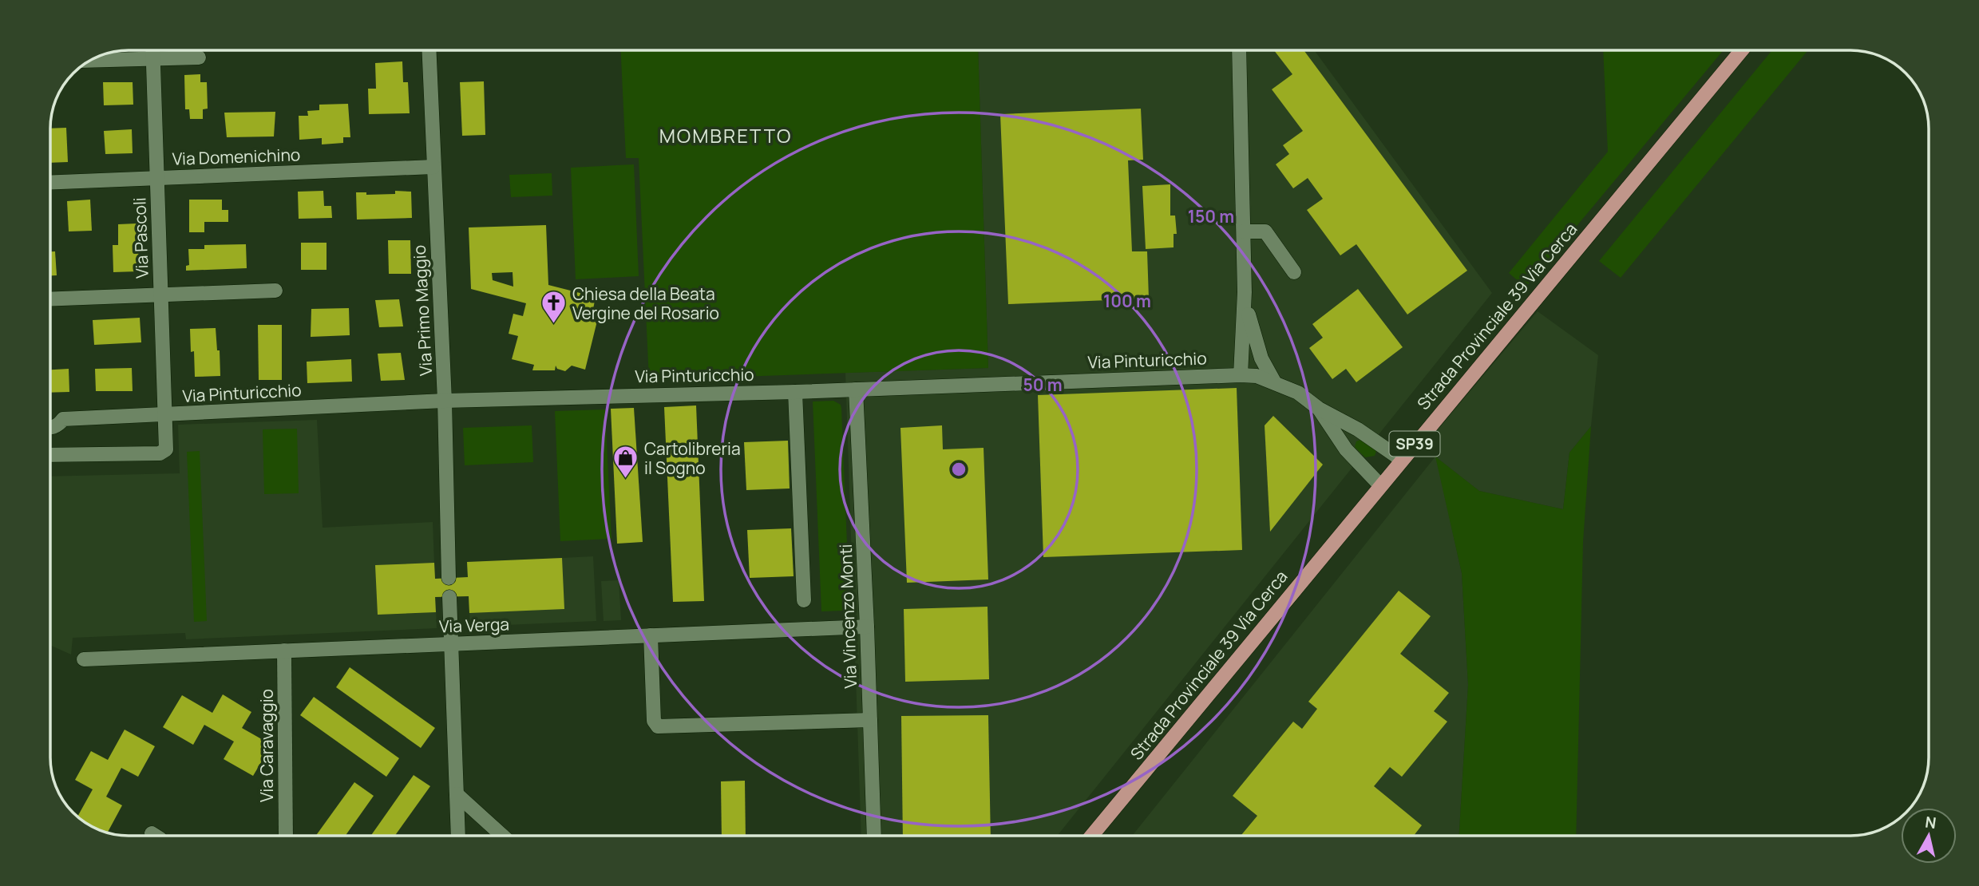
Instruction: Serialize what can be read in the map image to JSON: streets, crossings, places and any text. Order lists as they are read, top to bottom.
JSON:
{
  "streets": {
    "main road": ["Strada Provinciale 39 Via Cerca", "SP39"],
    "street": [
      "Via Domenichino",
      "Via Pascoli",
      "Via Primo Maggio",
      "Via Pinturicchio",
      "Via Vincenzo Monti",
      "Via Verga",
      "Via Caravaggio"
    ]
  },
  "crossings": [
    ["Via Domenichino", "Via Pascoli"],
    ["Via Domenichino", "Via Primo Maggio"],
    ["Via Pascoli", "Via Pinturicchio"],
    ["Via Primo Maggio", "Via Pinturicchio"],
    ["Via Pinturicchio", "Via Vincenzo Monti"],
    ["Via Vincenzo Monti", "Via Verga"],
    ["Via Verga", "Via Caravaggio"]
  ],
  "districts": ["MOMBRETTO"],
  "places": {
    "church": ["Chiesa della Beata Vergine del Rosario"],
    "shop": ["Cartolibreria il Sogno"]
  },
  "north": "top",
  "rings": ["150 m", "100 m", "50 m"]
}
